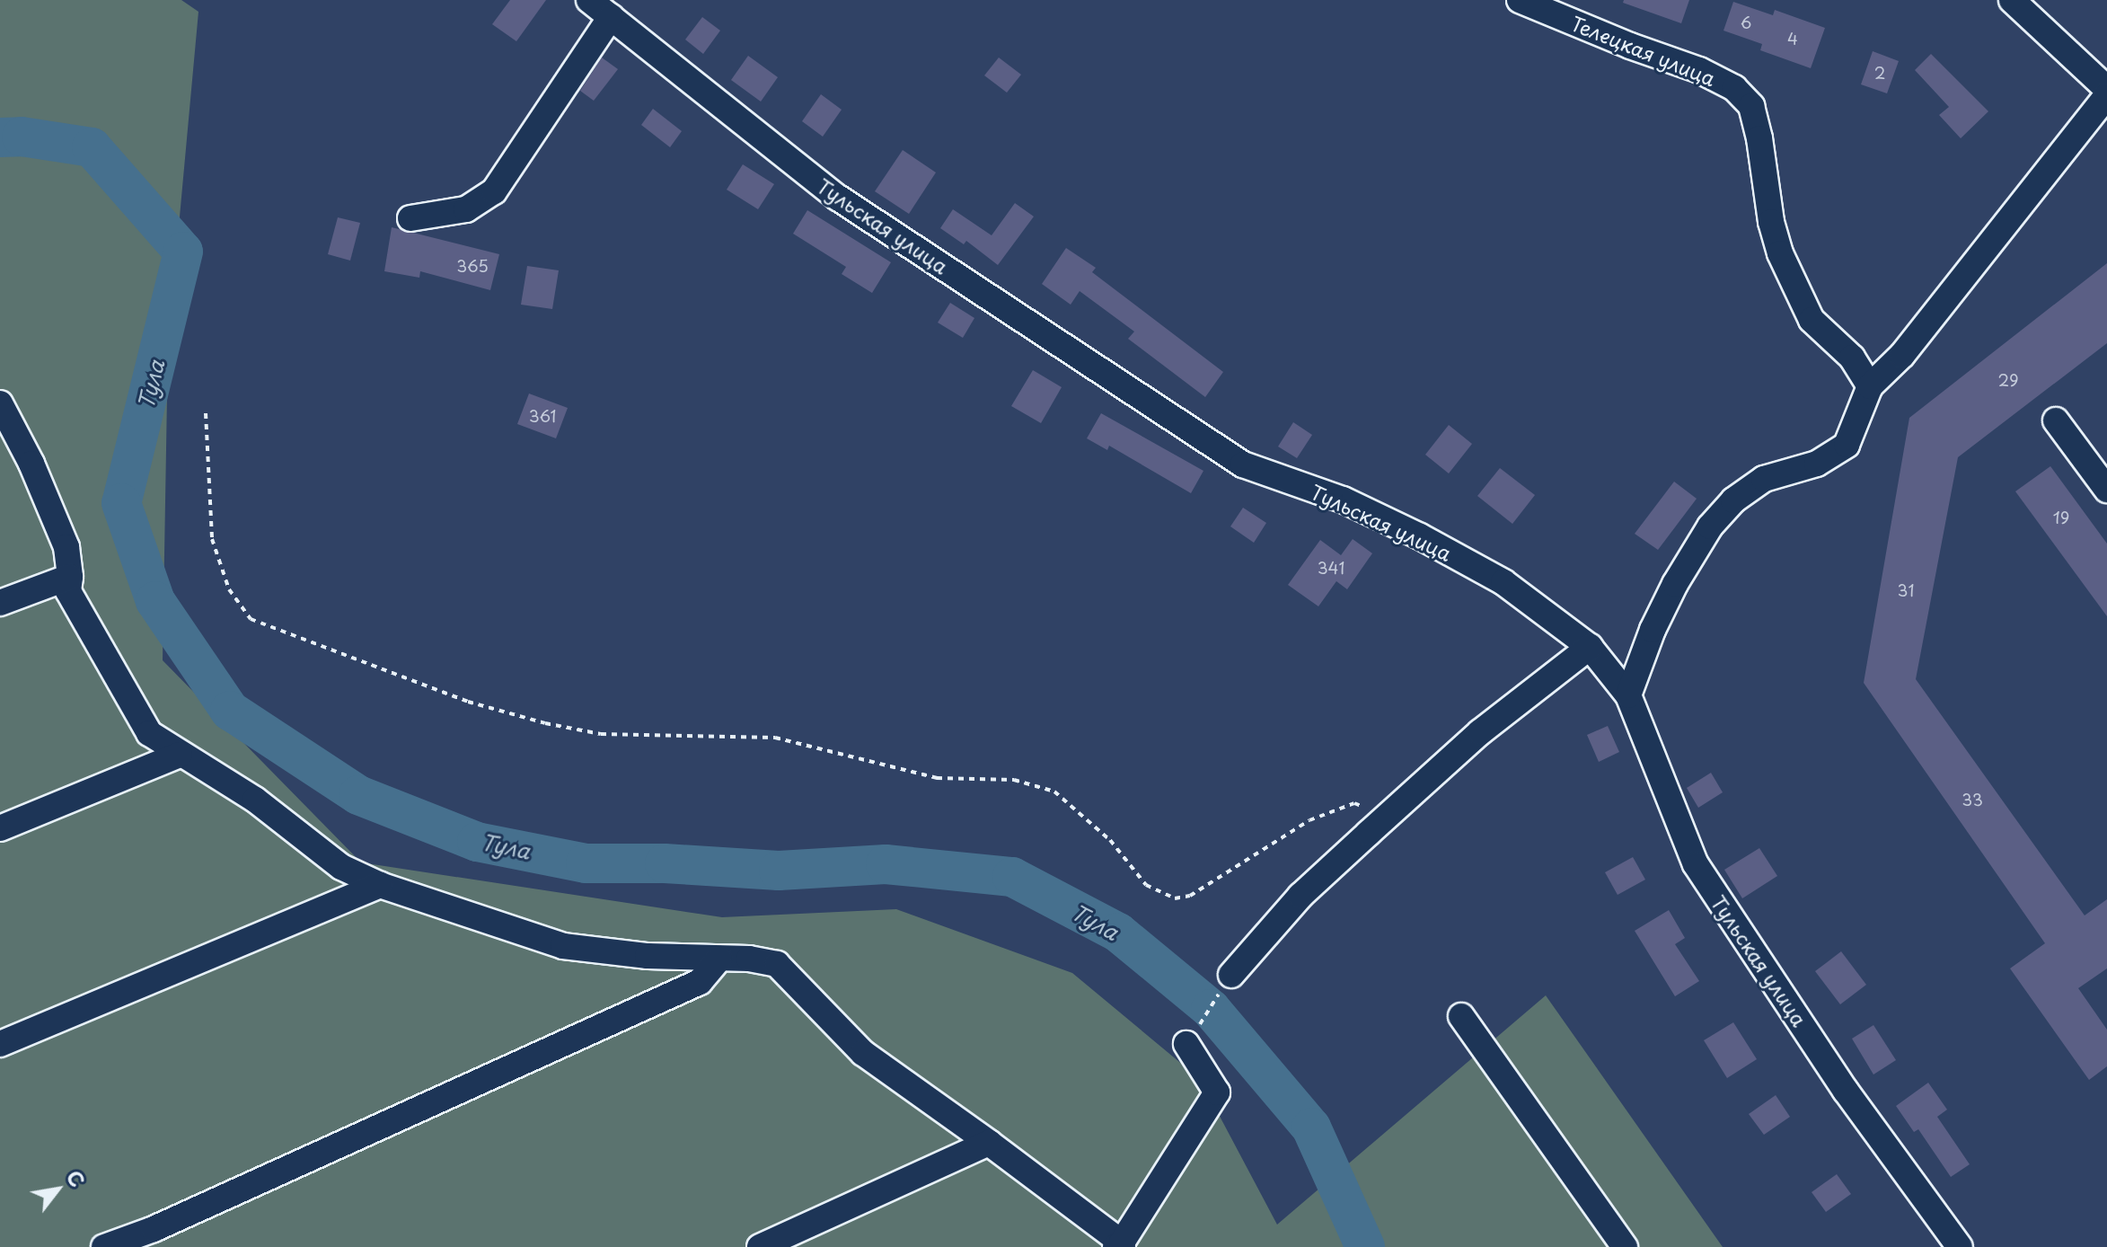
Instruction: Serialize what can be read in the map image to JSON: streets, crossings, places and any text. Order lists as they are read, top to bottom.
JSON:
{
  "streets": {
    "street": ["Телецкая улица", "Тульская улица"]
  },
  "water": ["Тула"],
  "house_numbers": [
    "6",
    "4",
    "2",
    "365",
    "29",
    "361",
    "19",
    "341",
    "31",
    "33"
  ],
  "north": "top right"
}
